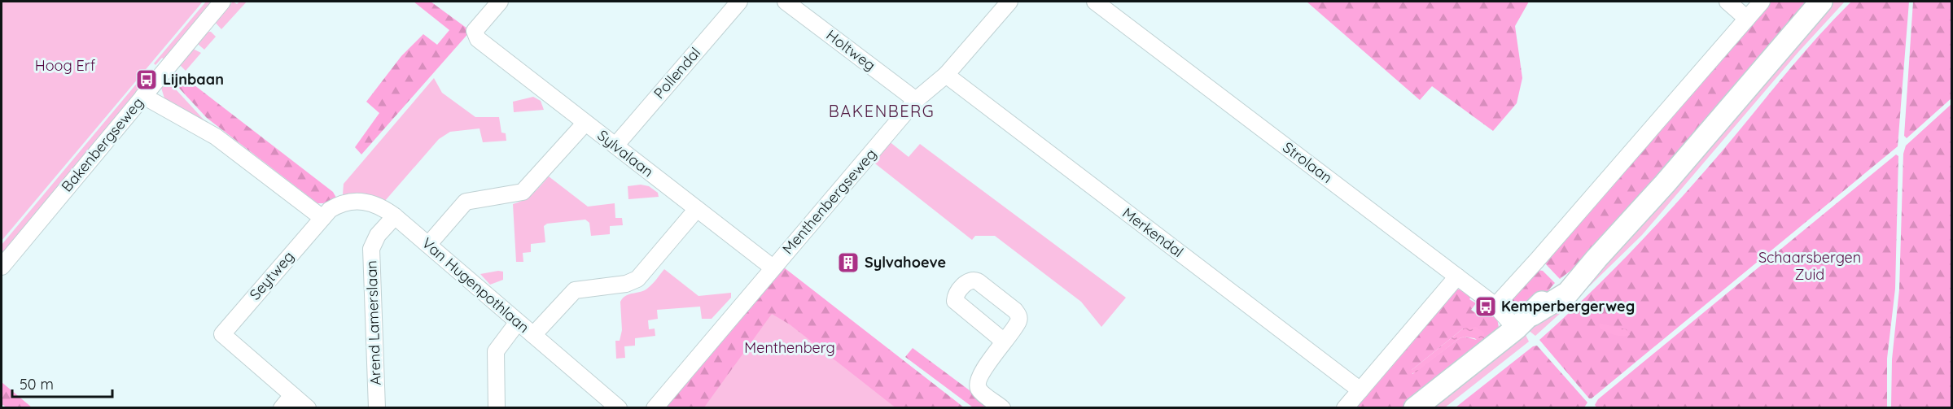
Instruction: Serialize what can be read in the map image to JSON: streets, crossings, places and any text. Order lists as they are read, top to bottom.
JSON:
{
  "streets": {
    "street": [
      "Holtweg",
      "Pollendal",
      "Bakenbergseweg",
      "Sylvalaan",
      "Strolaan",
      "Menthenbergseweg",
      "Merkendal",
      "Seytweg",
      "Van Hugenpothlaan",
      "Arend Lamerslaan"
    ]
  },
  "crossings": [
    ["Holtweg", "Menthenbergseweg"],
    ["Pollendal", "Sylvalaan"],
    ["Sylvalaan", "Menthenbergseweg"],
    ["Menthenbergseweg", "Merkendal"],
    ["Seytweg", "Van Hugenpothlaan"],
    ["Van Hugenpothlaan", "Arend Lamerslaan"]
  ],
  "districts": ["BAKENBERG"],
  "parks": ["Hoog Erf", "Schaarsbergen Zuid", "Menthenberg"],
  "places": {
    "bus stop": ["Lijnbaan", "Kemperbergerweg"],
    "building": ["Sylvahoeve"]
  },
  "scale_bar": "50 m"
}
